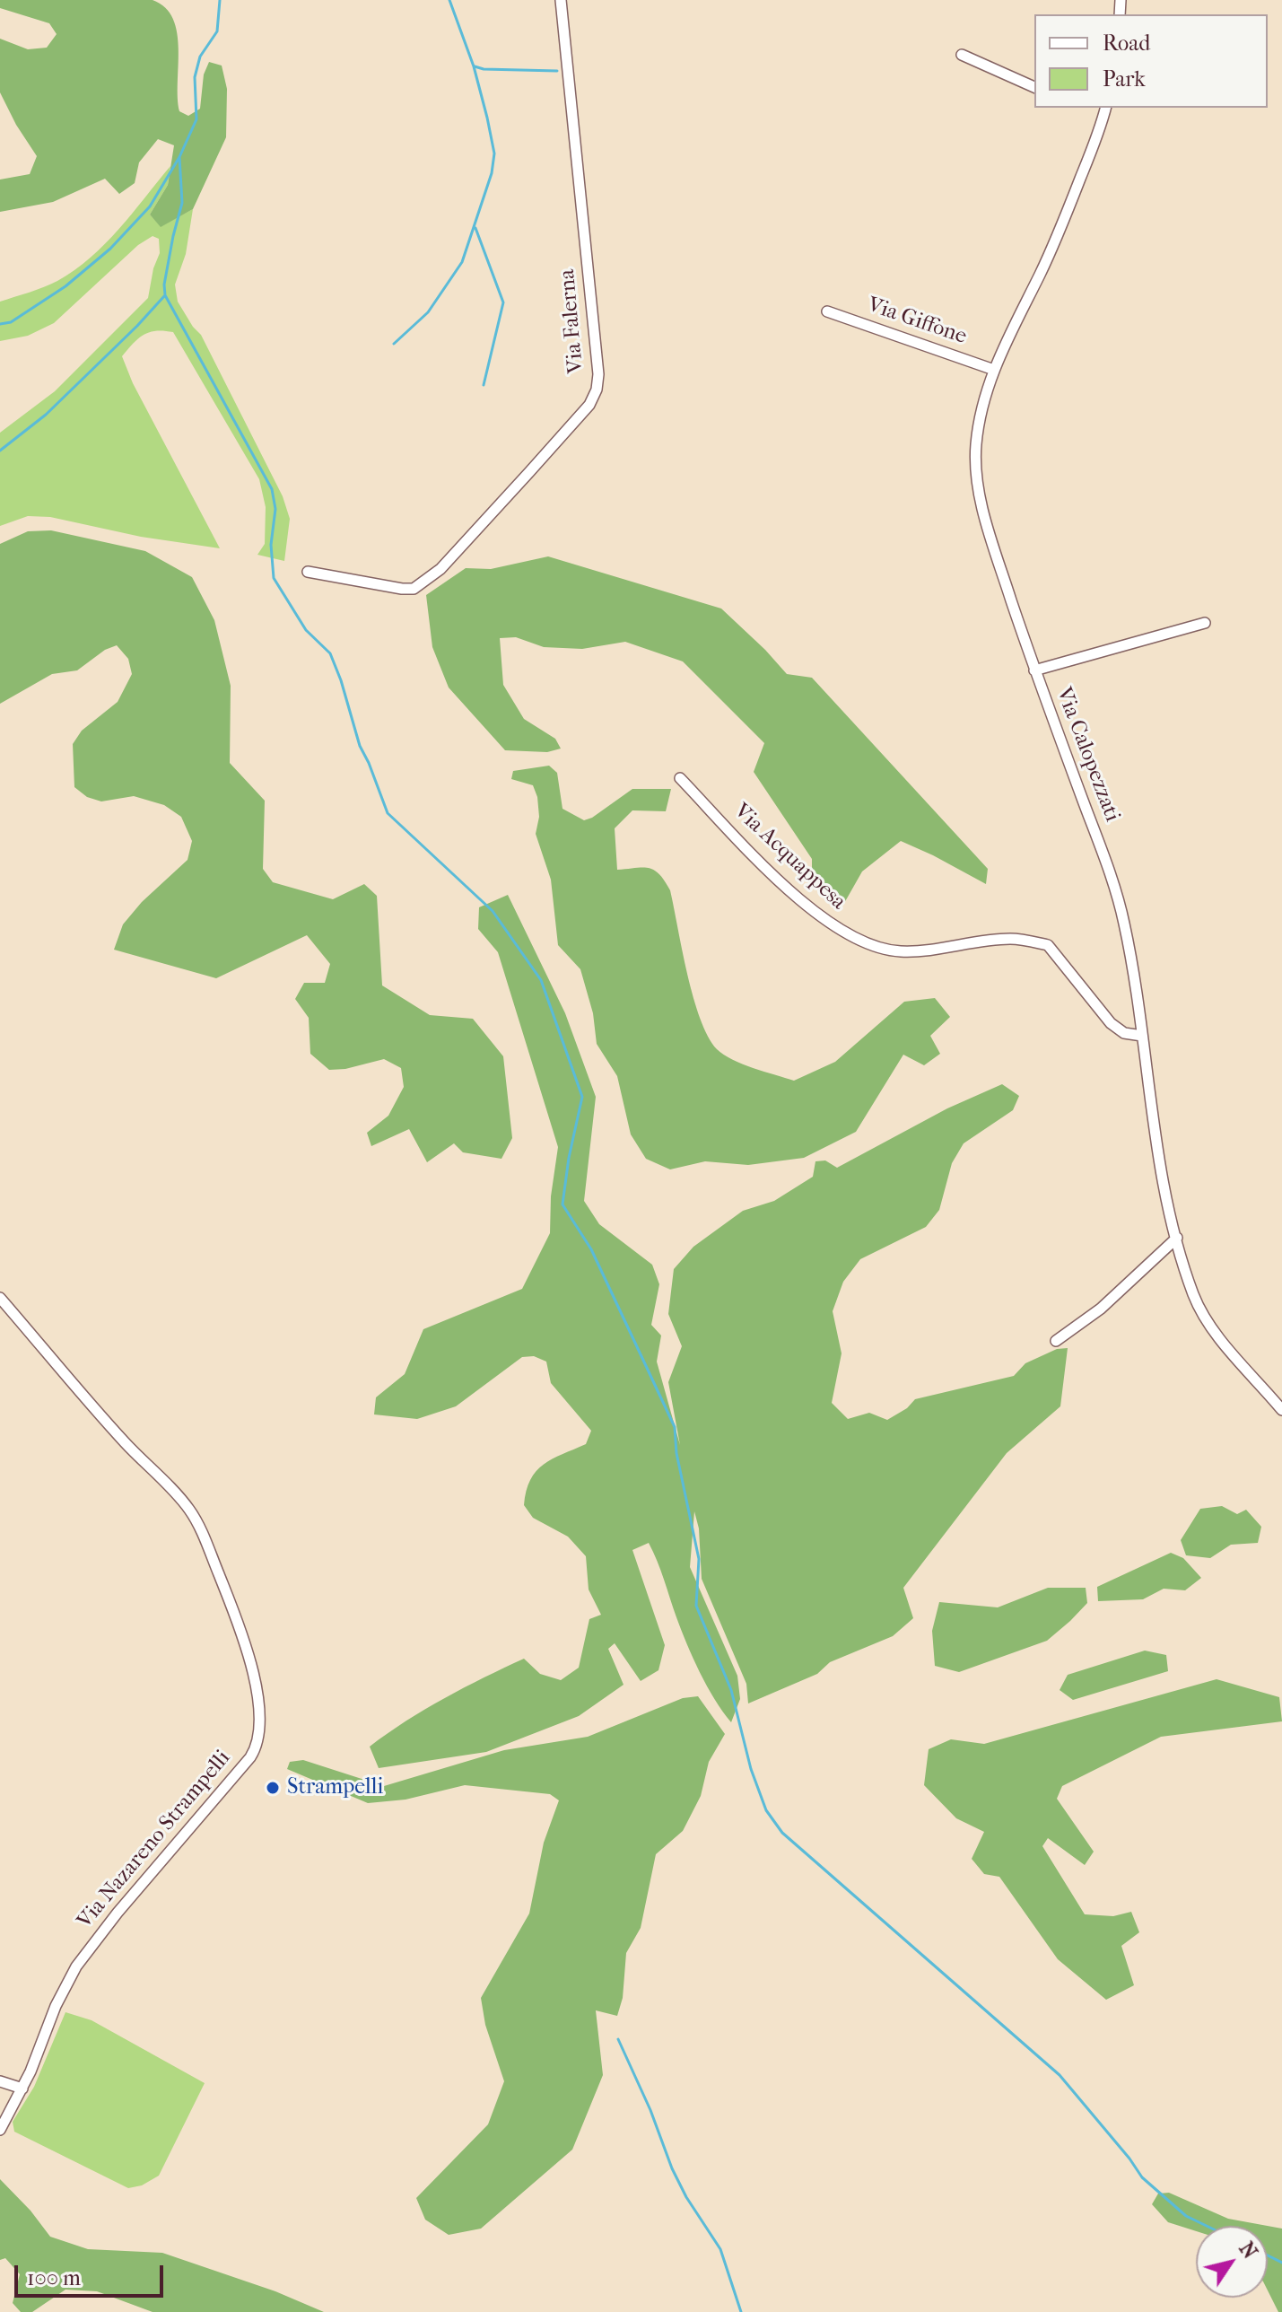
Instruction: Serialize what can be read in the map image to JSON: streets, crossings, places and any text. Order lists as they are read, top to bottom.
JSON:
{
  "streets": {
    "street": [
      "Via Falerna",
      "Via Giffone",
      "Via Calopezzati",
      "Via Acquappesa",
      "Via Nazareno Strampelli"
    ]
  },
  "crossings": [
    ["Via Giffone", "Via Calopezzati"],
    ["Via Calopezzati", "Via Acquappesa"]
  ],
  "places": ["Strampelli"],
  "legend": ["Road", "Park"],
  "scale_bar": "100 m",
  "north": "top right"
}
